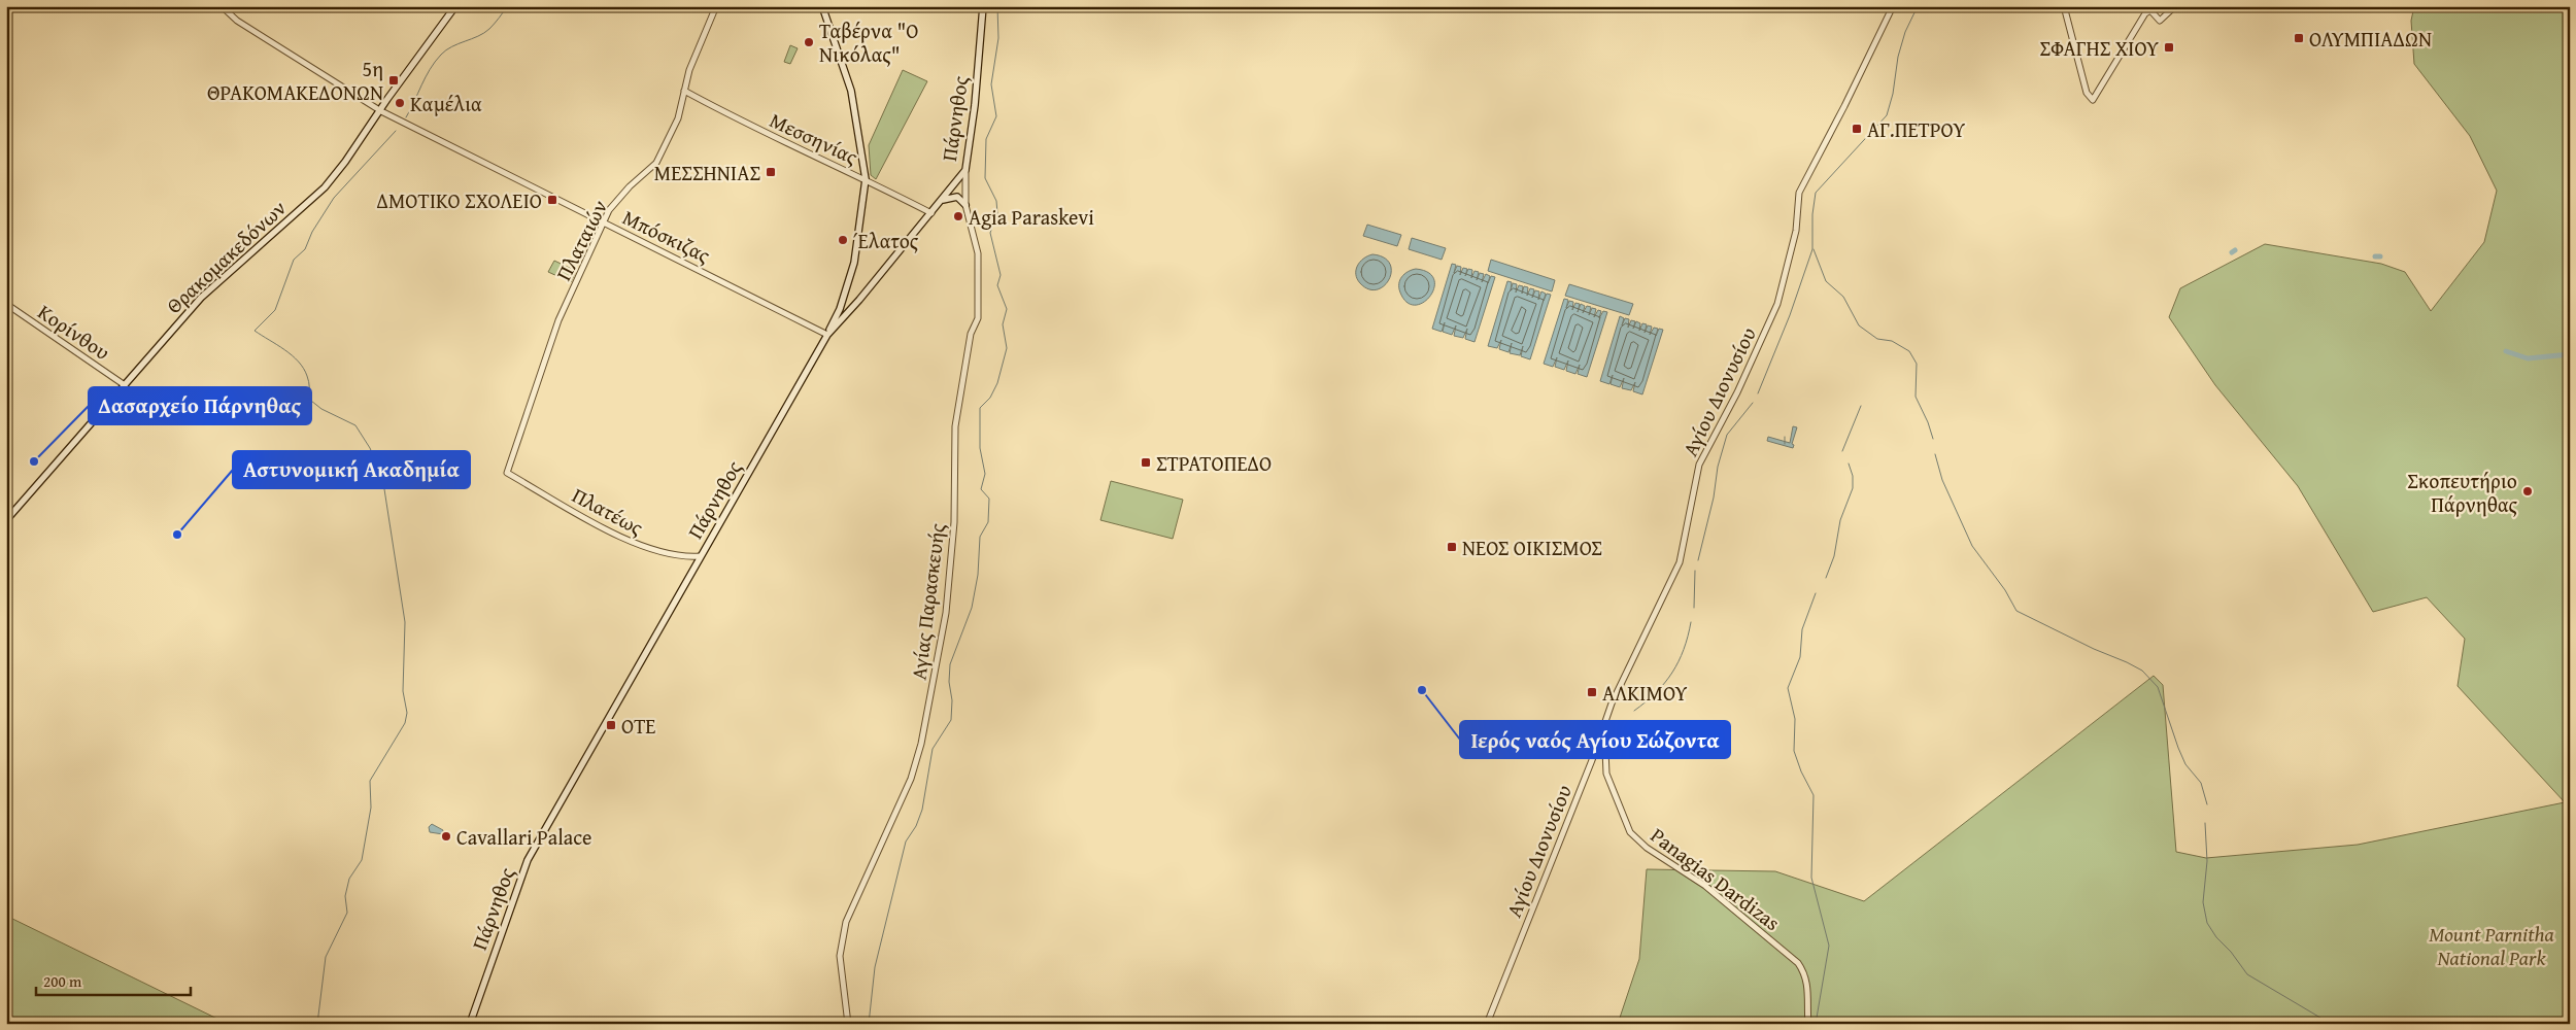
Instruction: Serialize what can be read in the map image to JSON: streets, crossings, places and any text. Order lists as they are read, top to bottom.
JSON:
{
  "streets": {
    "main road": ["Πάρνηθος", "Θρακομακεδόνων"],
    "street": [
      "Μεσσηνίας",
      "Μπόσκιζας",
      "Πλαταιών",
      "Κορίνθου",
      "Αγίου Διονυσίου",
      "Πλατέως",
      "Αγίας Παρασκευής",
      "Panagias Dardizas"
    ]
  },
  "crossings": [
    ["Πάρνηθος", "Μεσσηνίας"],
    ["Πάρνηθος", "Μπόσκιζας"],
    ["Πάρνηθος", "Πλατέως"],
    ["Πάρνηθος", "Αγίας Παρασκευής"],
    ["Μεσσηνίας", "Πλαταιών"],
    ["Μπόσκιζας", "Πλαταιών"],
    ["Μπόσκιζας", "Θρακομακεδόνων"],
    ["Πλαταιών", "Πλατέως"],
    ["Θρακομακεδόνων", "Κορίνθου"],
    ["Αγίου Διονυσίου", "Panagias Dardizas"]
  ],
  "parks": ["Mount Parnitha National Park"],
  "places": {
    "transit": [
      "ΟΛΥΜΠΙΑΔΩΝ",
      "ΣΦΑΓΗΣ ΧΙΟΥ",
      "5η ΘΡΑΚΟΜΑΚΕΔΟΝΩΝ",
      "ΑΓ.ΠΕΤΡΟΥ",
      "ΜΕΣΣΗΝΙΑΣ",
      "ΔΜΟΤΙΚΟ ΣΧΟΛΕΙΟ",
      "ΣΤΡΑΤΟΠΕΔΟ",
      "ΝΕΟΣ ΟΙΚΙΣΜΟΣ",
      "ΑΛΚΙΜΟΥ",
      "ΟΤΕ"
    ],
    "other": [
      "Ταβέρνα \"Ο Νικόλας\"",
      "Καμέλια",
      "Agia Paraskevi",
      "Έλατος",
      "Δασαρχείο Πάρνηθας",
      "Σκοπευτήριο Πάρνηθας",
      "Αστυνομική Ακαδημία",
      "Ιερός ναός Αγίου Σώζοντα",
      "Cavallari Palace"
    ]
  },
  "scale_bar": "200 m"
}
